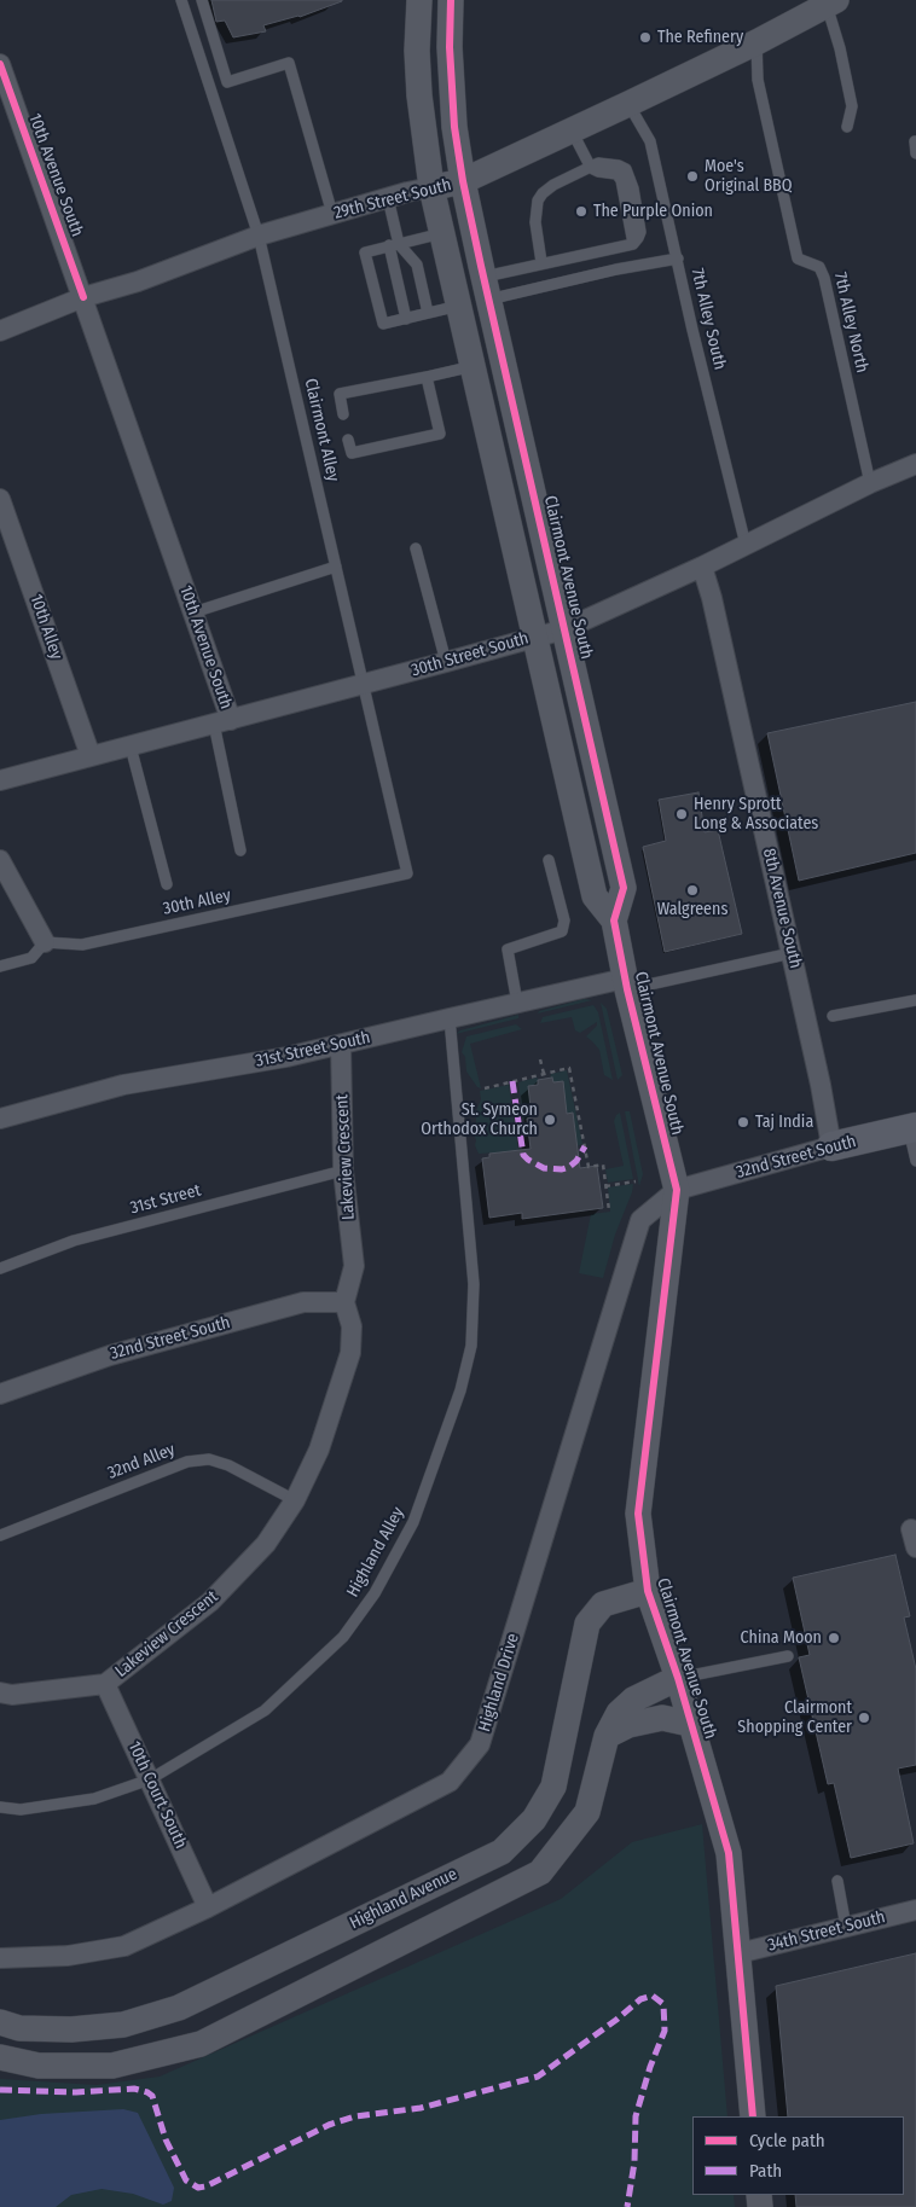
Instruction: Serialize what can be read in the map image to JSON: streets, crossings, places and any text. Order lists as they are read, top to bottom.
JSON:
{
  "streets": {
    "main road": ["32nd Street South"],
    "street": [
      "10th Avenue South",
      "29th Street South",
      "Clairmont Avenue South",
      "10th Alley",
      "30th Street South",
      "8th Avenue South",
      "31st Street South",
      "Lakeview Crescent",
      "Highland Drive",
      "10th Court South",
      "Highland Avenue",
      "34th Street South"
    ],
    "lane": [
      "7th Alley South",
      "7th Alley North",
      "Clairmont Alley",
      "30th Alley",
      "31st Street",
      "32nd Alley",
      "Highland Alley"
    ]
  },
  "crossings": [
    ["10th Avenue South", "29th Street South"],
    ["10th Avenue South", "30th Street South"],
    ["29th Street South", "7th Alley South"],
    ["29th Street South", "7th Alley North"],
    ["29th Street South", "Clairmont Alley"],
    ["29th Street South", "Clairmont Avenue South"],
    ["7th Alley South", "30th Street South"],
    ["7th Alley North", "30th Street South"],
    ["Clairmont Alley", "30th Street South"],
    ["Clairmont Alley", "30th Alley"],
    ["Clairmont Avenue South", "30th Street South"],
    ["Clairmont Avenue South", "31st Street South"],
    ["Clairmont Avenue South", "32nd Street South"],
    ["Clairmont Avenue South", "Highland Drive"],
    ["Clairmont Avenue South", "Highland Avenue"],
    ["Clairmont Avenue South", "34th Street South"],
    ["10th Alley", "30th Street South"],
    ["30th Street South", "8th Avenue South"],
    ["8th Avenue South", "32nd Street South"],
    ["31st Street South", "Lakeview Crescent"],
    ["31st Street South", "Highland Alley"],
    ["Lakeview Crescent", "32nd Street South"],
    ["Lakeview Crescent", "31st Street"],
    ["Lakeview Crescent", "32nd Alley"],
    ["Lakeview Crescent", "10th Court South"],
    ["32nd Street South", "Highland Drive"],
    ["Highland Alley", "10th Court South"],
    ["Highland Drive", "10th Court South"]
  ],
  "places": [
    "The Refinery",
    "Moe's Original BBQ",
    "The Purple Onion",
    "Henry Sprott Long & Associates",
    "Walgreens",
    "St. Symeon Orthodox Church",
    "Taj India",
    "China Moon",
    "Clairmont Shopping Center"
  ],
  "legend": ["Cycle path", "Path"]
}
